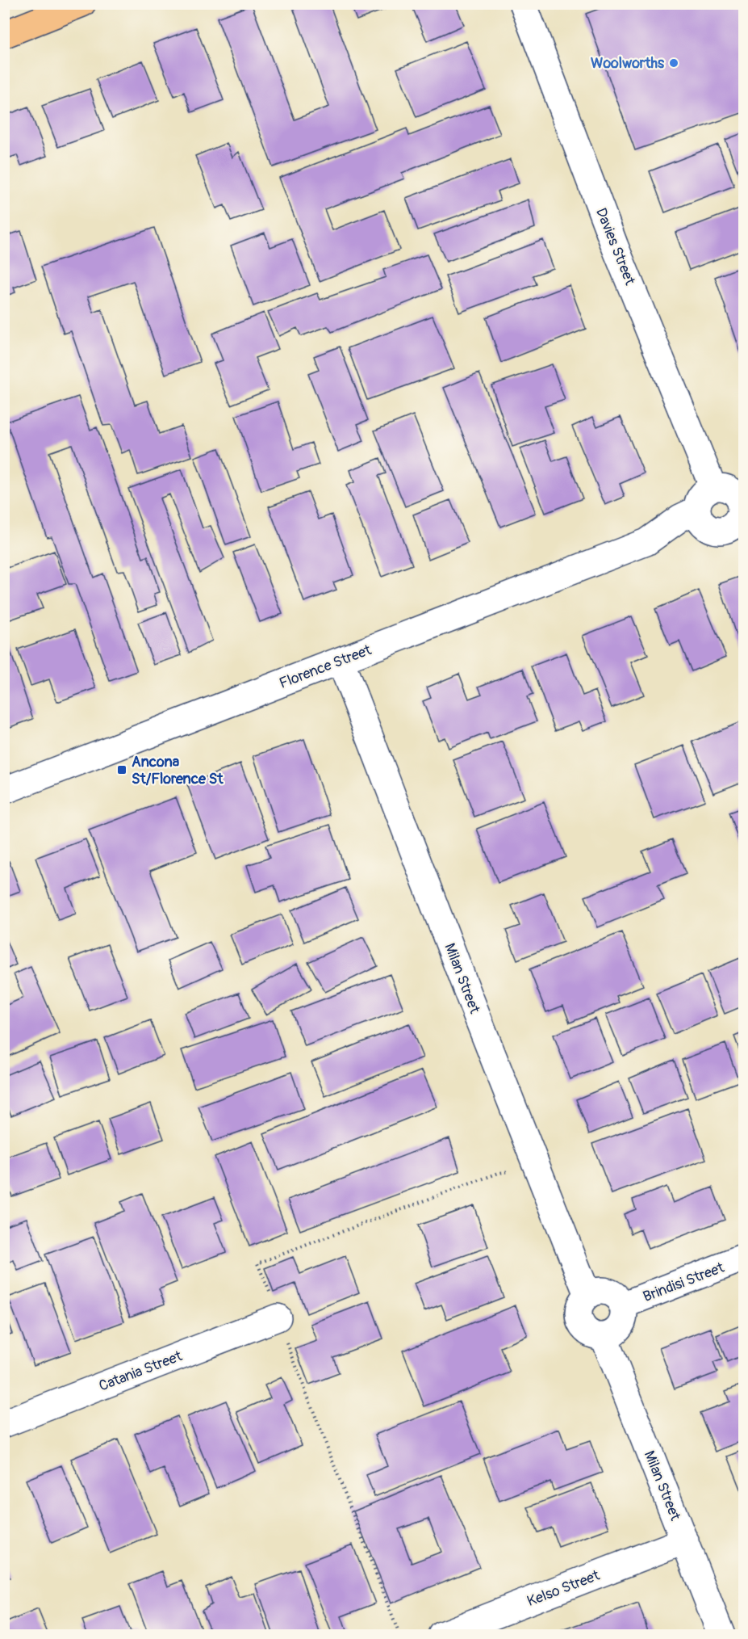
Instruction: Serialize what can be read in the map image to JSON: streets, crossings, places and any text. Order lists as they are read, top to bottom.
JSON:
{
  "streets": {
    "street": [
      "Davies Street",
      "Florence Street",
      "Milan Street",
      "Brindisi Street",
      "Catania Street",
      "Kelso Street"
    ]
  },
  "crossings": [
    ["Davies Street", "Florence Street"],
    ["Florence Street", "Milan Street"],
    ["Milan Street", "Brindisi Street"],
    ["Milan Street", "Kelso Street"]
  ],
  "places": {
    "other": ["Woolworths"],
    "transit": ["Ancona St/Florence St"]
  }
}
